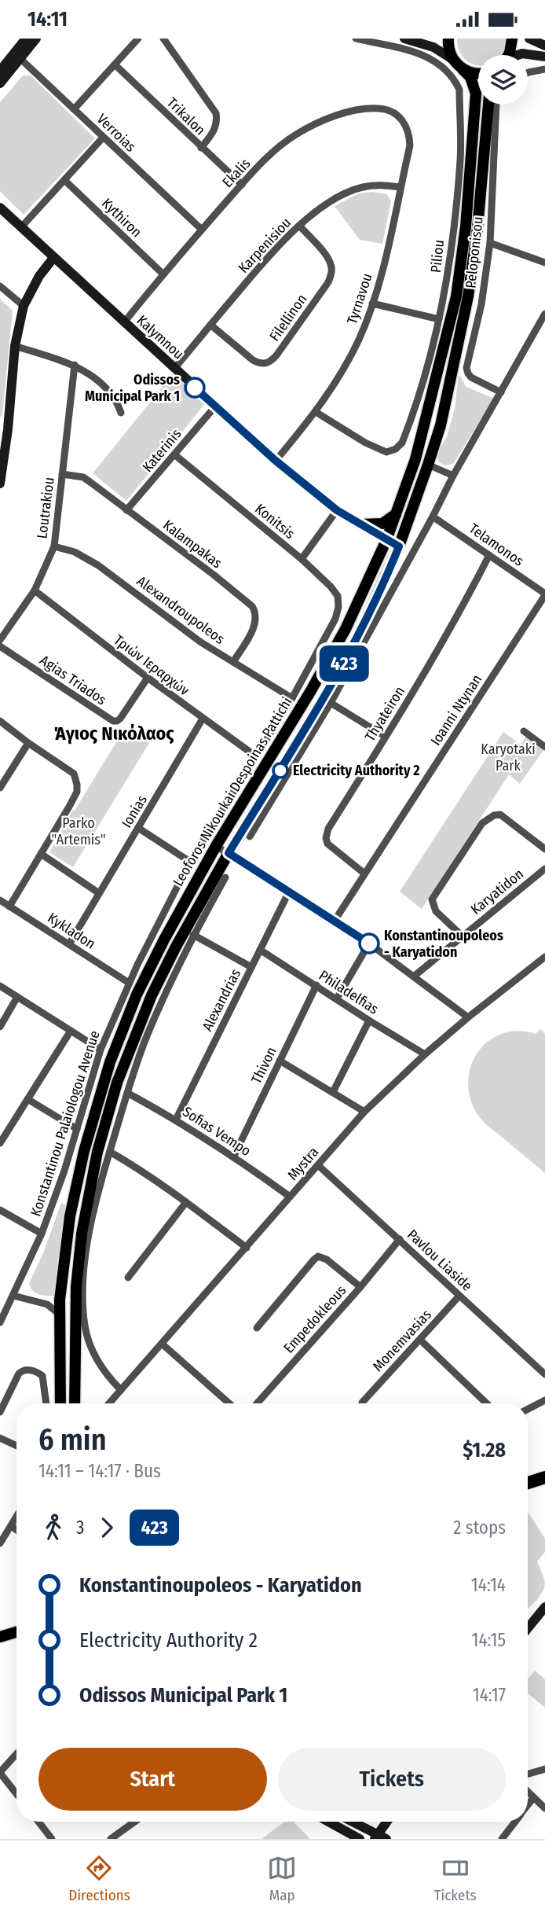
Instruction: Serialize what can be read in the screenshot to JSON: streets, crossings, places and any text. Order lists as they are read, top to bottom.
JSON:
{
  "streets": {
    "main road": ["Leoforos Nikou kai Despoinas Pattichi"],
    "street": [
      "Trikalon",
      "Verroias",
      "Ekalis",
      "Kythiron",
      "Karpenisiou",
      "Peloponisou",
      "Piliou",
      "Tyrnavou",
      "Filellinon",
      "Kalymnou",
      "Katerinis",
      "Loutrakiou",
      "Konitsis",
      "Kalampakas",
      "Telamonos",
      "Alexandroupoleos",
      "Τριών Ιεραρχών",
      "Agias Triados",
      "Ioanni Ntynan",
      "Thyateiron",
      "Ionias",
      "Karyatidon",
      "Kykladon",
      "Philadelfias",
      "Alexandrias",
      "Thivon",
      "Konstantinou Palaiologou Avenue",
      "Sofias Vempo",
      "Mystra",
      "Pavlou Liaside",
      "Empedokleous",
      "Monemvasias"
    ]
  },
  "crossings": [
    ["Trikalon", "Ekalis"],
    ["Verroias", "Ekalis"],
    ["Ekalis", "Kythiron"],
    ["Ekalis", "Tyrnavou"],
    ["Ekalis", "Kalymnou"],
    ["Karpenisiou", "Tyrnavou"],
    ["Karpenisiou", "Filellinon"],
    ["Karpenisiou", "Kalymnou"],
    ["Piliou", "Tyrnavou"],
    ["Tyrnavou", "Kalymnou"],
    ["Kalymnou", "Katerinis"],
    ["Kalymnou", "Leoforos Nikou kai Despoinas Pattichi"],
    ["Katerinis", "Konitsis"],
    ["Katerinis", "Kalampakas"],
    ["Loutrakiou", "Kalampakas"],
    ["Loutrakiou", "Alexandroupoleos"],
    ["Loutrakiou", "Τριών Ιεραρχών"],
    ["Konitsis", "Konstantinou Palaiologou Avenue"],
    ["Kalampakas", "Alexandroupoleos"],
    ["Telamonos", "Ioanni Ntynan"],
    ["Telamonos", "Thyateiron"],
    ["Alexandroupoleos", "Konstantinou Palaiologou Avenue"],
    ["Τριών Ιεραρχών", "Agias Triados"],
    ["Τριών Ιεραρχών", "Ionias"],
    ["Τριών Ιεραρχών", "Konstantinou Palaiologou Avenue"],
    ["Ioanni Ntynan", "Thyateiron"],
    ["Ionias", "Kykladon"],
    ["Kykladon", "Konstantinou Palaiologou Avenue"],
    ["Philadelfias", "Alexandrias"],
    ["Philadelfias", "Thivon"],
    ["Philadelfias", "Mystra"],
    ["Alexandrias", "Sofias Vempo"],
    ["Thivon", "Sofias Vempo"],
    ["Sofias Vempo", "Mystra"],
    ["Mystra", "Pavlou Liaside"],
    ["Pavlou Liaside", "Empedokleous"],
    ["Pavlou Liaside", "Monemvasias"]
  ],
  "districts": ["Άγιος Νικόλαος"],
  "parks": ["Karyotaki Park", "Parko \"Artemis\""],
  "places": ["Odissos Municipal Park 1", "Electricity Authority 2", "Konstantinoupoleos - Karyatidon"],
  "lines": ["bus line 423"],
  "page": {
    "status": "14:11",
    "on_map": "423",
    "heading": ["6 min", "14:11 – 14:17 · Bus", "$1.28"],
    "legs": ["3", "423", "2 stops"],
    "list": [
      {
        "name": "Konstantinoupoleos - Karyatidon",
        "value": "14:14"
      },
      {
        "name": "Electricity Authority 2",
        "value": "14:15"
      },
      {
        "name": "Odissos Municipal Park 1",
        "value": "14:17"
      }
    ],
    "buttons": ["Start", "Tickets"],
    "tabs": ["Directions", "Map", "Tickets"]
  }
}
